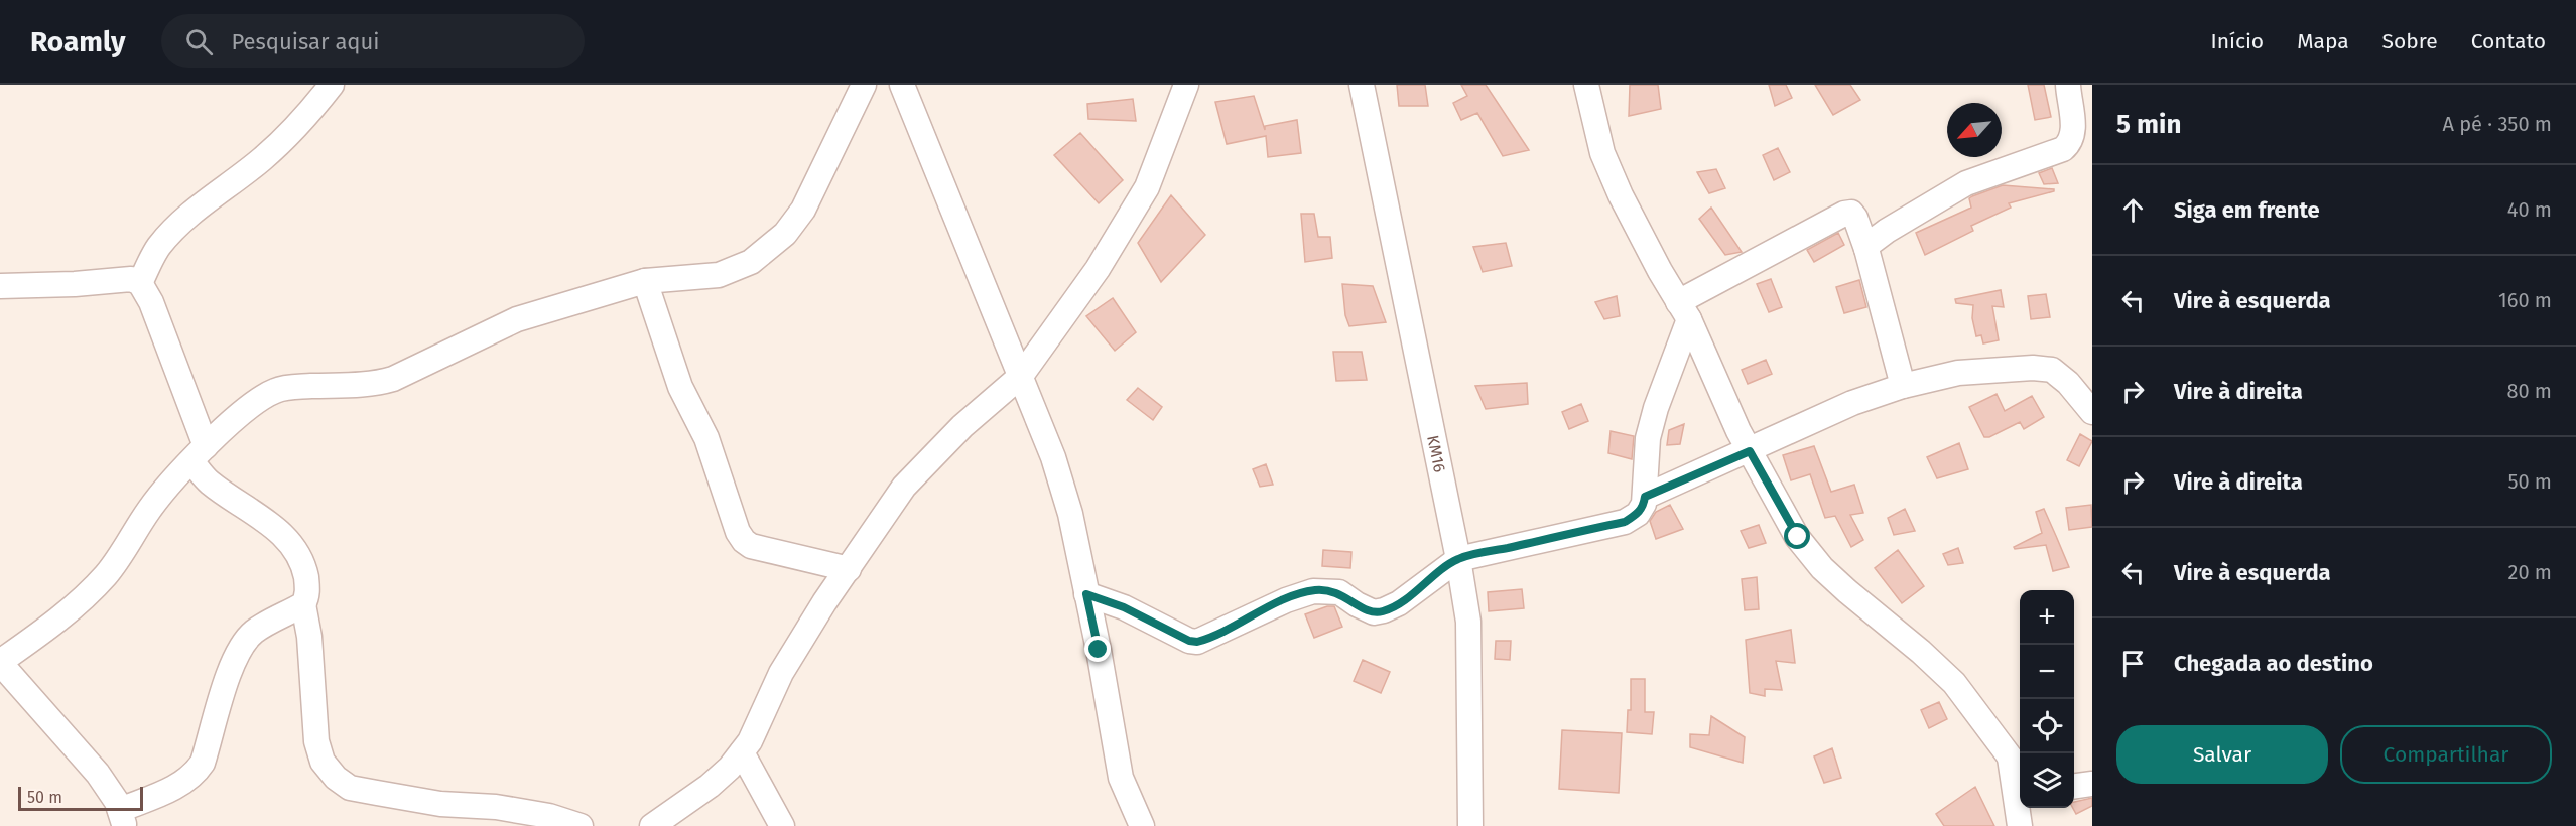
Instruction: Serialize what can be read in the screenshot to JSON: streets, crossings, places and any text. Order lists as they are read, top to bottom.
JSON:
{
  "streets": {
    "street": ["KM16"]
  },
  "scale_bar": "50 m",
  "north": "bottom left",
  "page": {
    "header": "Roamly",
    "search": "Pesquisar aqui",
    "nav": [
      "Início",
      "Mapa",
      "Sobre",
      "Contato"
    ],
    "heading": ["5 min", "A pé · 350 m"],
    "list": [
      ["Siga em frente", "40 m"],
      ["Vire à esquerda", "160 m"],
      ["Vire à direita", "80 m"],
      ["Vire à direita", "50 m"],
      ["Vire à esquerda", "20 m"],
      "Chegada ao destino"
    ],
    "map_buttons": ["+", "−"],
    "buttons": ["Salvar", "Compartilhar"],
    "scale": "50 m"
  }
}
